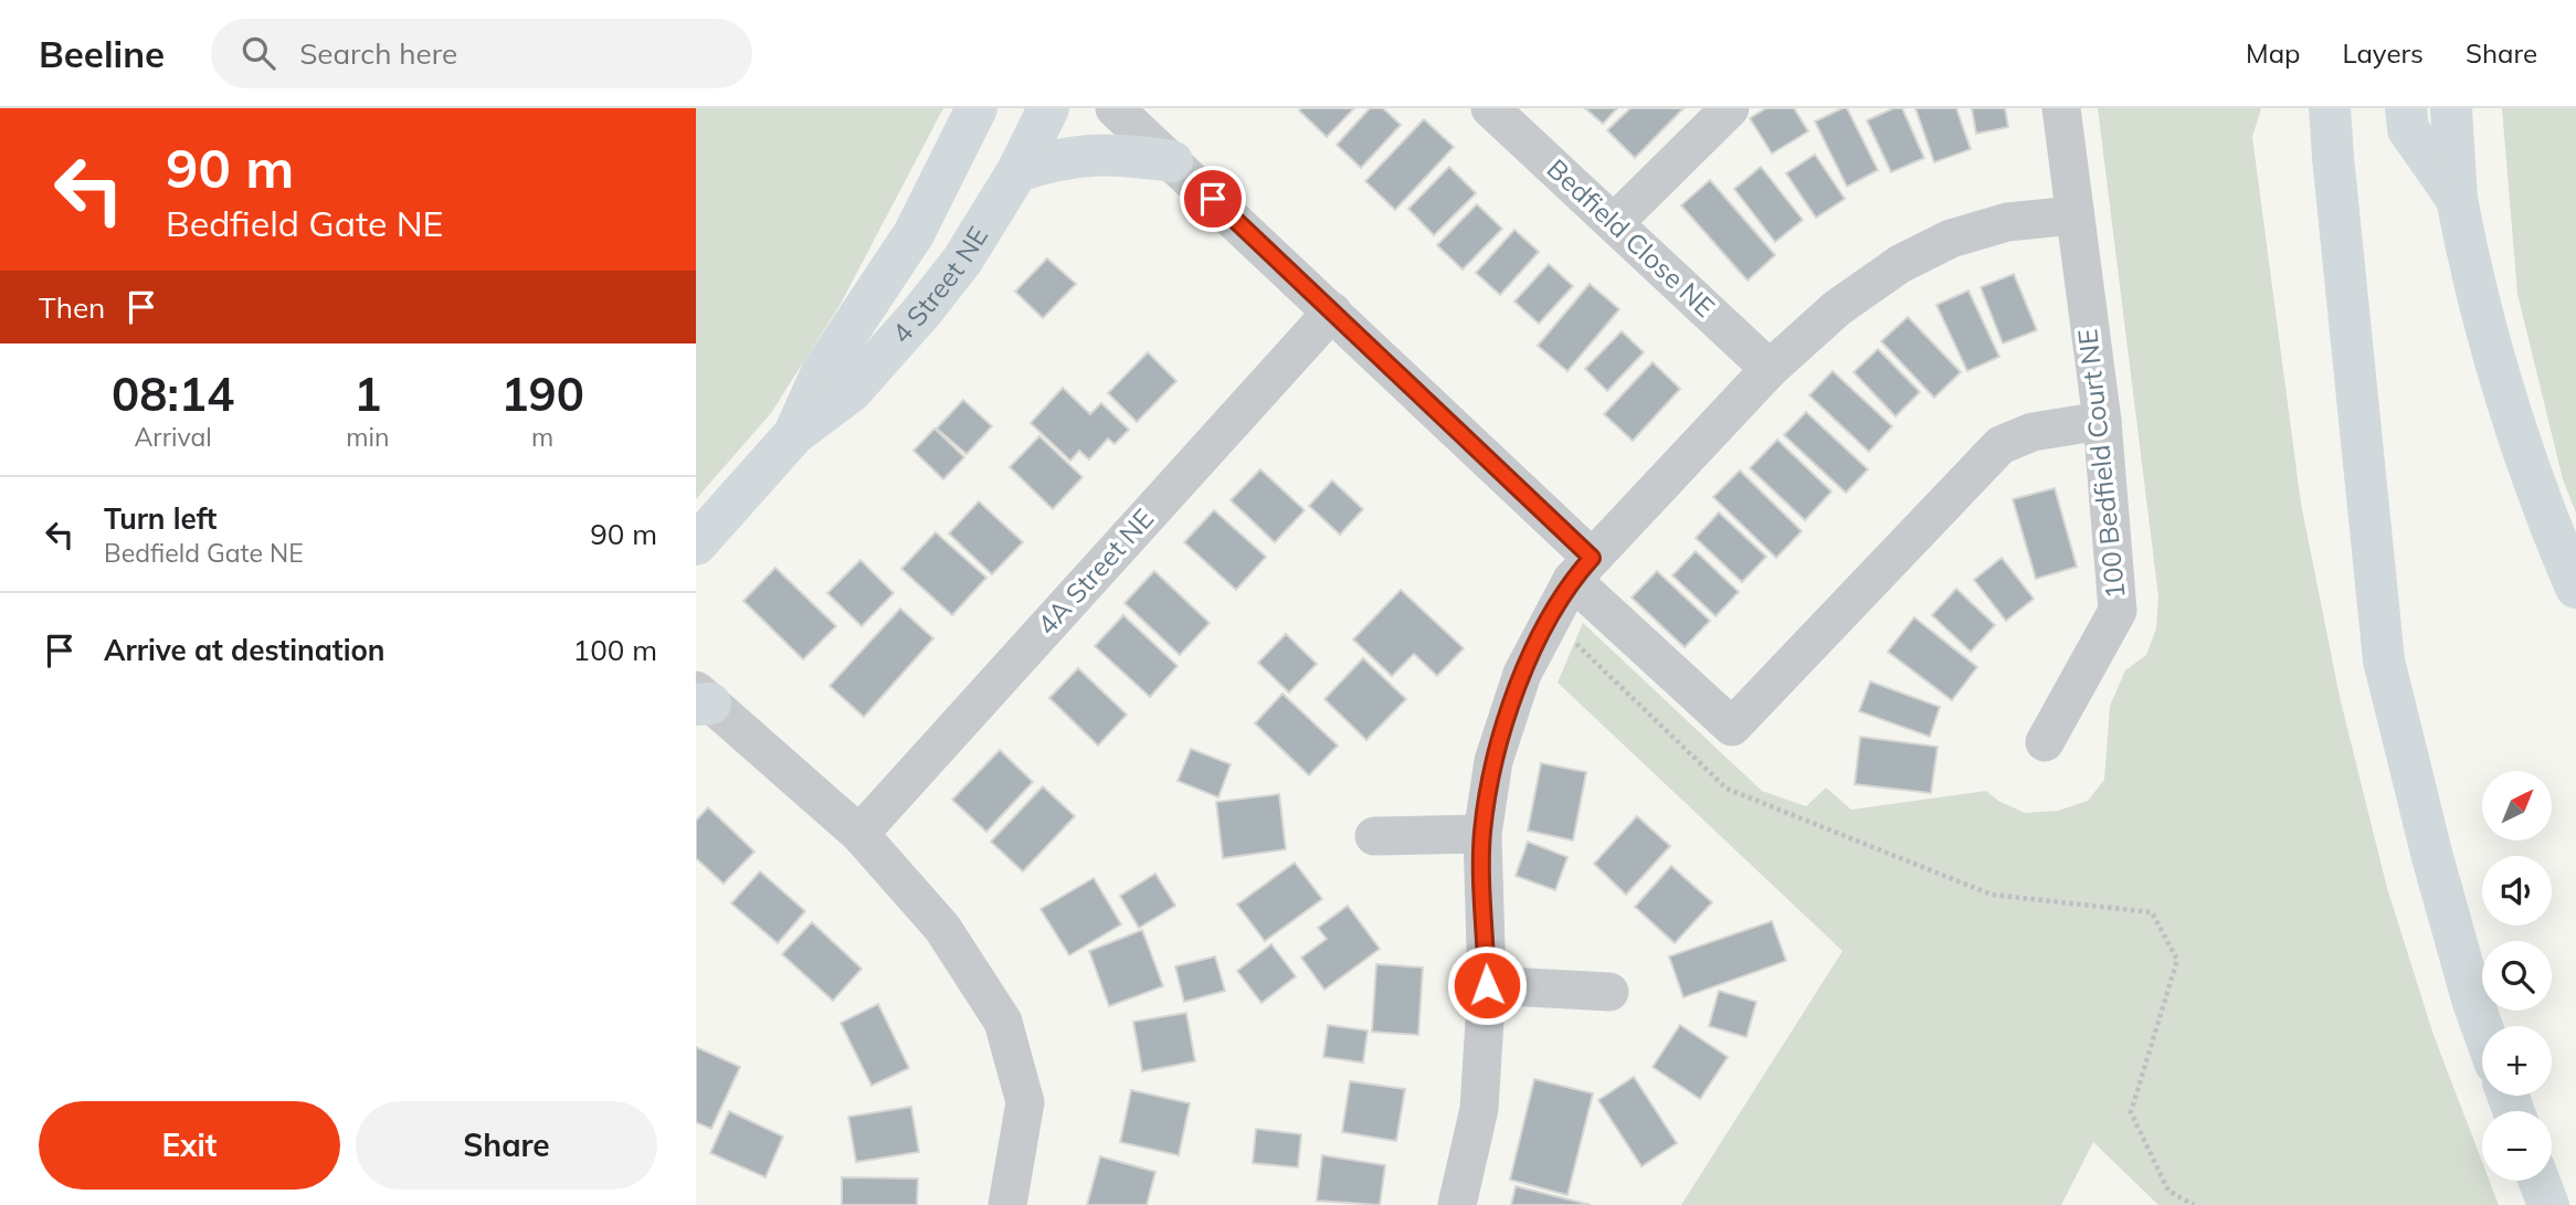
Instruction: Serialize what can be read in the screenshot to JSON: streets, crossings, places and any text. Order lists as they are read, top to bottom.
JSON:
{
  "streets": {
    "main road": ["4 Street NE"],
    "street": ["Bedfield Close NE", "100 Bedfield Court NE", "4A Street NE"]
  },
  "north": "top right",
  "page": {
    "header": "Beeline",
    "search": "Search here",
    "nav": ["Map", "Layers", "Share"],
    "turn": ["90 m", "Bedfield Gate NE"],
    "then": "Then",
    "eta": [
      "08:14",
      "Arrival",
      "1",
      "min",
      "190",
      "m"
    ],
    "list": [
      {
        "name": "Turn left",
        "note": "Bedfield Gate NE",
        "value": "90 m"
      },
      {
        "name": "Arrive at destination",
        "value": "100 m"
      }
    ],
    "map_buttons": ["+", "−"],
    "buttons": ["Exit", "Share"]
  }
}
